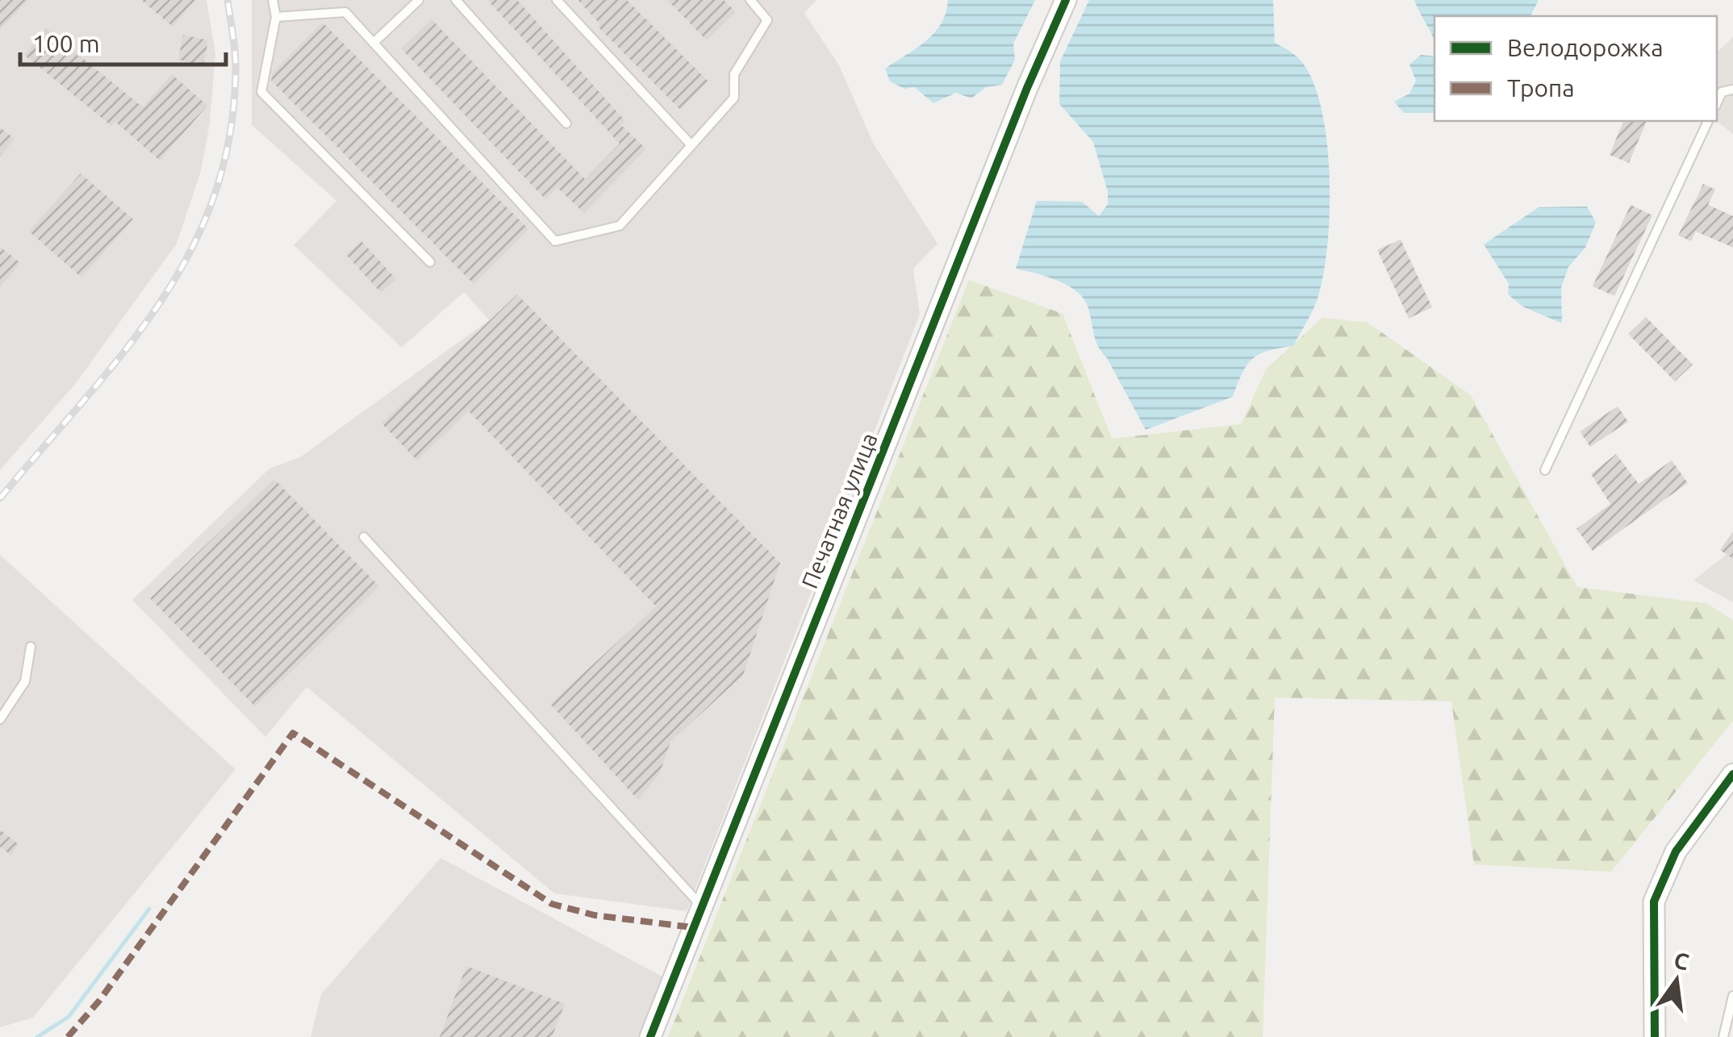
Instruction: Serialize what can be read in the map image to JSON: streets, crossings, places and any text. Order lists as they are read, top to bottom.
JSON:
{
  "streets": {
    "street": ["Печатная улица"]
  },
  "legend": ["Велодорожка", "Тропа"],
  "scale_bar": "100 m",
  "north": "top"
}
